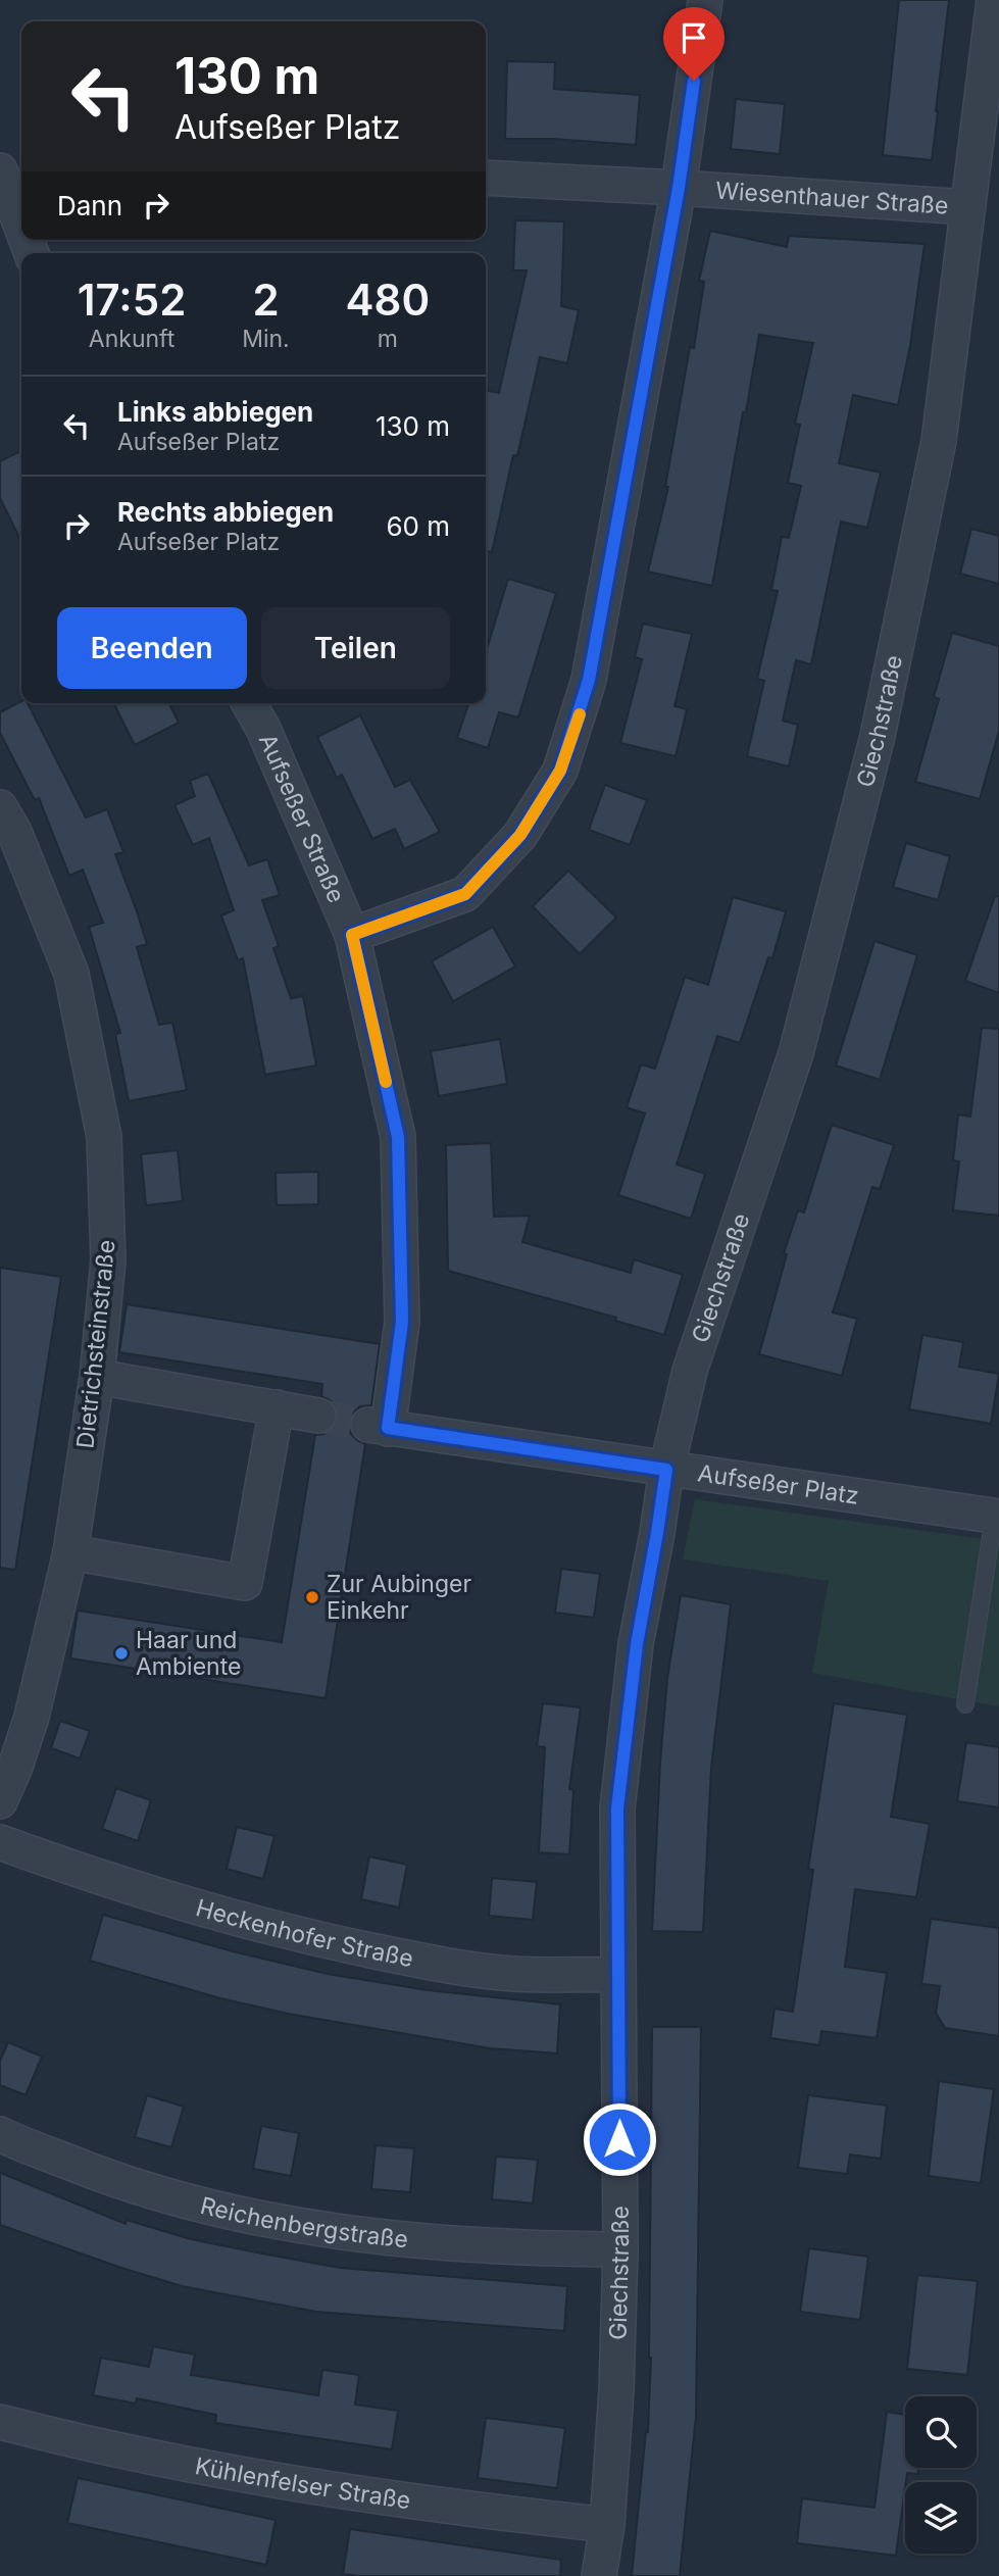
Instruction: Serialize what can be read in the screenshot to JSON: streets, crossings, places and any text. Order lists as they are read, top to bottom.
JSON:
{
  "streets": {
    "street": [
      "Wiesenthauer Straße",
      "Giechstraße",
      "Aufseßer Straße",
      "Dietrichsteinstraße",
      "Aufseßer Platz",
      "Heckenhofer Straße",
      "Reichenbergstraße",
      "Kühlenfelser Straße"
    ]
  },
  "crossings": [
    ["Wiesenthauer Straße", "Giechstraße"],
    ["Giechstraße", "Aufseßer Platz"],
    ["Giechstraße", "Heckenhofer Straße"],
    ["Giechstraße", "Reichenbergstraße"],
    ["Giechstraße", "Kühlenfelser Straße"],
    ["Aufseßer Straße", "Aufseßer Platz"]
  ],
  "places": ["Zur Aubinger Einkehr", "Haar und Ambiente"],
  "page": {
    "turn": ["130 m", "Aufseßer Platz"],
    "then": "Dann",
    "eta": [
      "17:52",
      "Ankunft",
      "2",
      "Min.",
      "480",
      "m"
    ],
    "list": [
      {
        "name": "Links abbiegen",
        "note": "Aufseßer Platz",
        "value": "130 m"
      },
      {
        "name": "Rechts abbiegen",
        "note": "Aufseßer Platz",
        "value": "60 m"
      }
    ],
    "buttons": ["Beenden", "Teilen"]
  }
}
